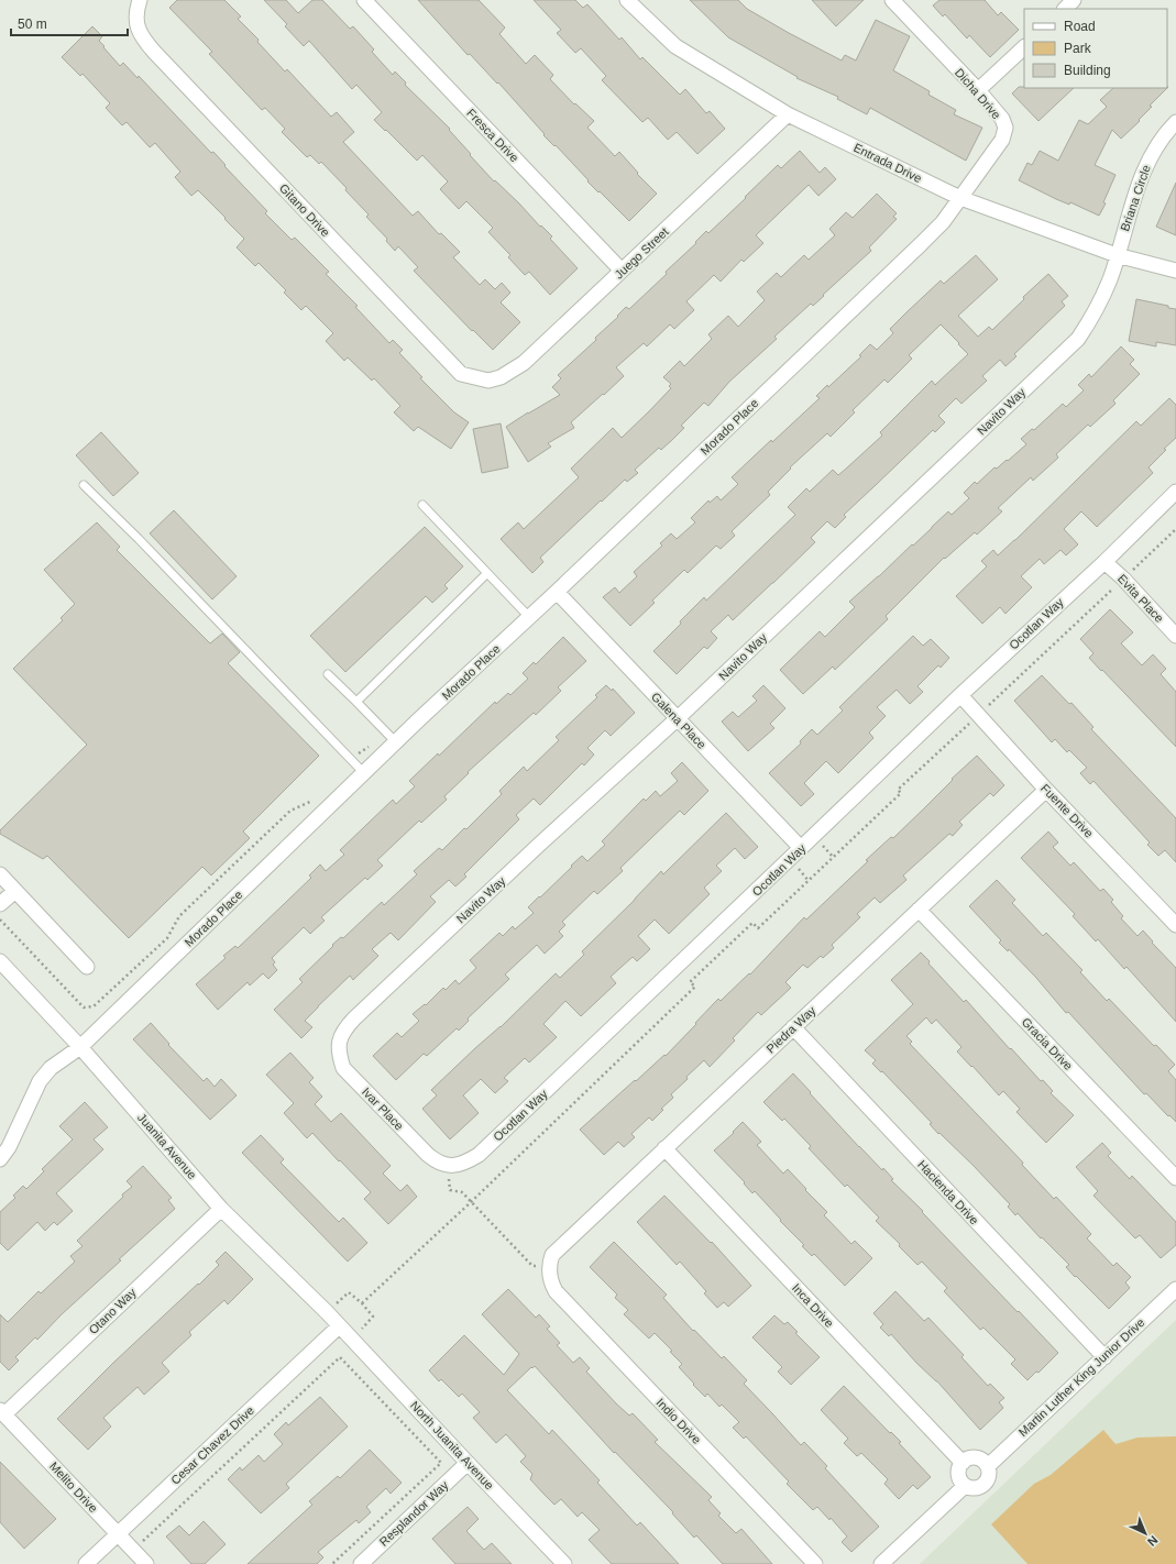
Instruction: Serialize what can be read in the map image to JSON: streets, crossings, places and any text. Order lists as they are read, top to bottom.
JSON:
{
  "streets": {
    "street": [
      "Dicha Drive",
      "Fresca Drive",
      "Entrada Drive",
      "Briana Circle",
      "Gitano Drive",
      "Juego Street",
      "Navito Way",
      "Morado Place",
      "Evita Place",
      "Ocotlan Way",
      "Galena Place",
      "Fuente Drive",
      "Piedra Way",
      "Gracia Drive",
      "Ivar Place",
      "Juanita Avenue",
      "Hacienda Drive",
      "Inca Drive",
      "Otano Way",
      "Martin Luther King Junior Drive",
      "Indio Drive",
      "Cesar Chavez Drive",
      "North Juanita Avenue",
      "Melito Drive",
      "Resplandor Way"
    ]
  },
  "crossings": [
    ["Dicha Drive", "Entrada Drive"],
    ["Dicha Drive", "Morado Place"],
    ["Fresca Drive", "Juego Street"],
    ["Entrada Drive", "Briana Circle"],
    ["Entrada Drive", "Juego Street"],
    ["Entrada Drive", "Navito Way"],
    ["Entrada Drive", "Morado Place"],
    ["Briana Circle", "Navito Way"],
    ["Gitano Drive", "Juego Street"],
    ["Navito Way", "Galena Place"],
    ["Navito Way", "Ivar Place"],
    ["Morado Place", "Galena Place"],
    ["Morado Place", "Juanita Avenue"],
    ["Evita Place", "Ocotlan Way"],
    ["Ocotlan Way", "Galena Place"],
    ["Ocotlan Way", "Fuente Drive"],
    ["Ocotlan Way", "Ivar Place"],
    ["Fuente Drive", "Piedra Way"],
    ["Piedra Way", "Gracia Drive"],
    ["Piedra Way", "Hacienda Drive"],
    ["Piedra Way", "Inca Drive"],
    ["Piedra Way", "Indio Drive"],
    ["Juanita Avenue", "Otano Way"],
    ["Juanita Avenue", "Cesar Chavez Drive"],
    ["Juanita Avenue", "North Juanita Avenue"],
    ["Hacienda Drive", "Martin Luther King Junior Drive"],
    ["Inca Drive", "Martin Luther King Junior Drive"],
    ["Otano Way", "Melito Drive"],
    ["Cesar Chavez Drive", "North Juanita Avenue"],
    ["Cesar Chavez Drive", "Melito Drive"],
    ["North Juanita Avenue", "Resplandor Way"]
  ],
  "legend": ["Road", "Park", "Building"],
  "scale_bar": "50 m",
  "north": "bottom right"
}
